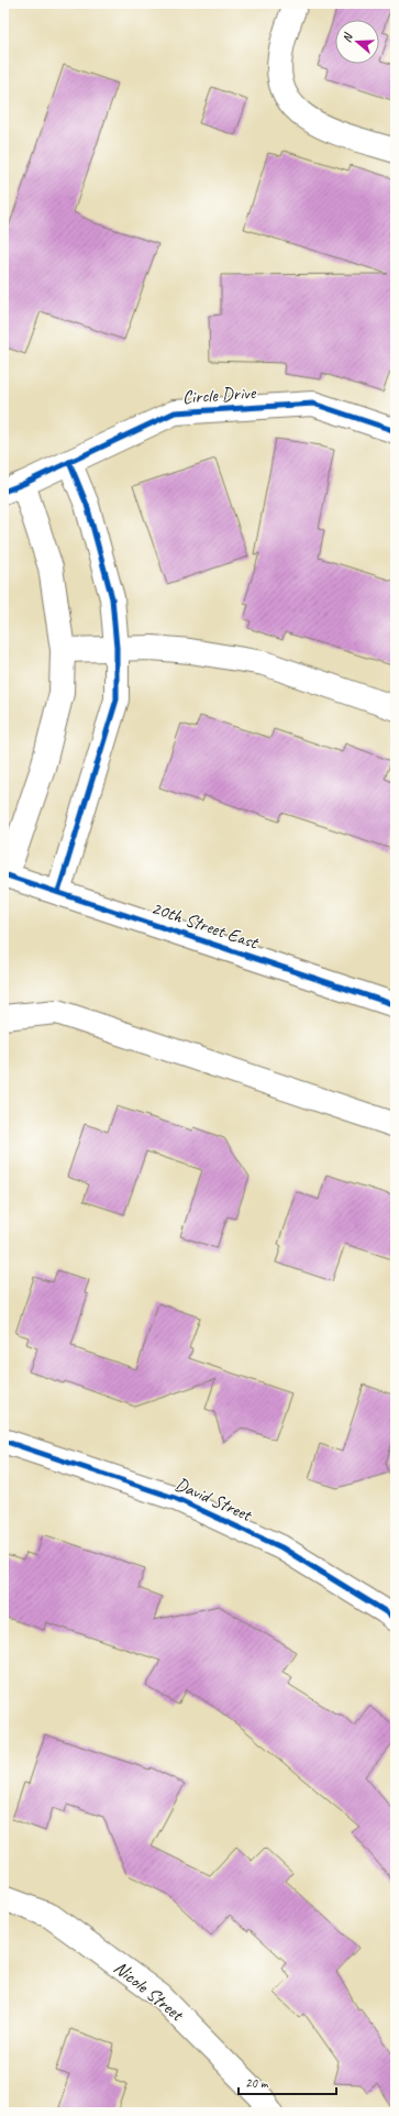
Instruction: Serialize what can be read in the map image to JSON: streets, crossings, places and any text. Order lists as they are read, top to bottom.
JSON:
{
  "streets": {
    "street": [
      "Circle Drive",
      "20th Street East",
      "David Street",
      "Nicole Street"
    ]
  },
  "scale_bar": "20 m",
  "north": "left"
}
